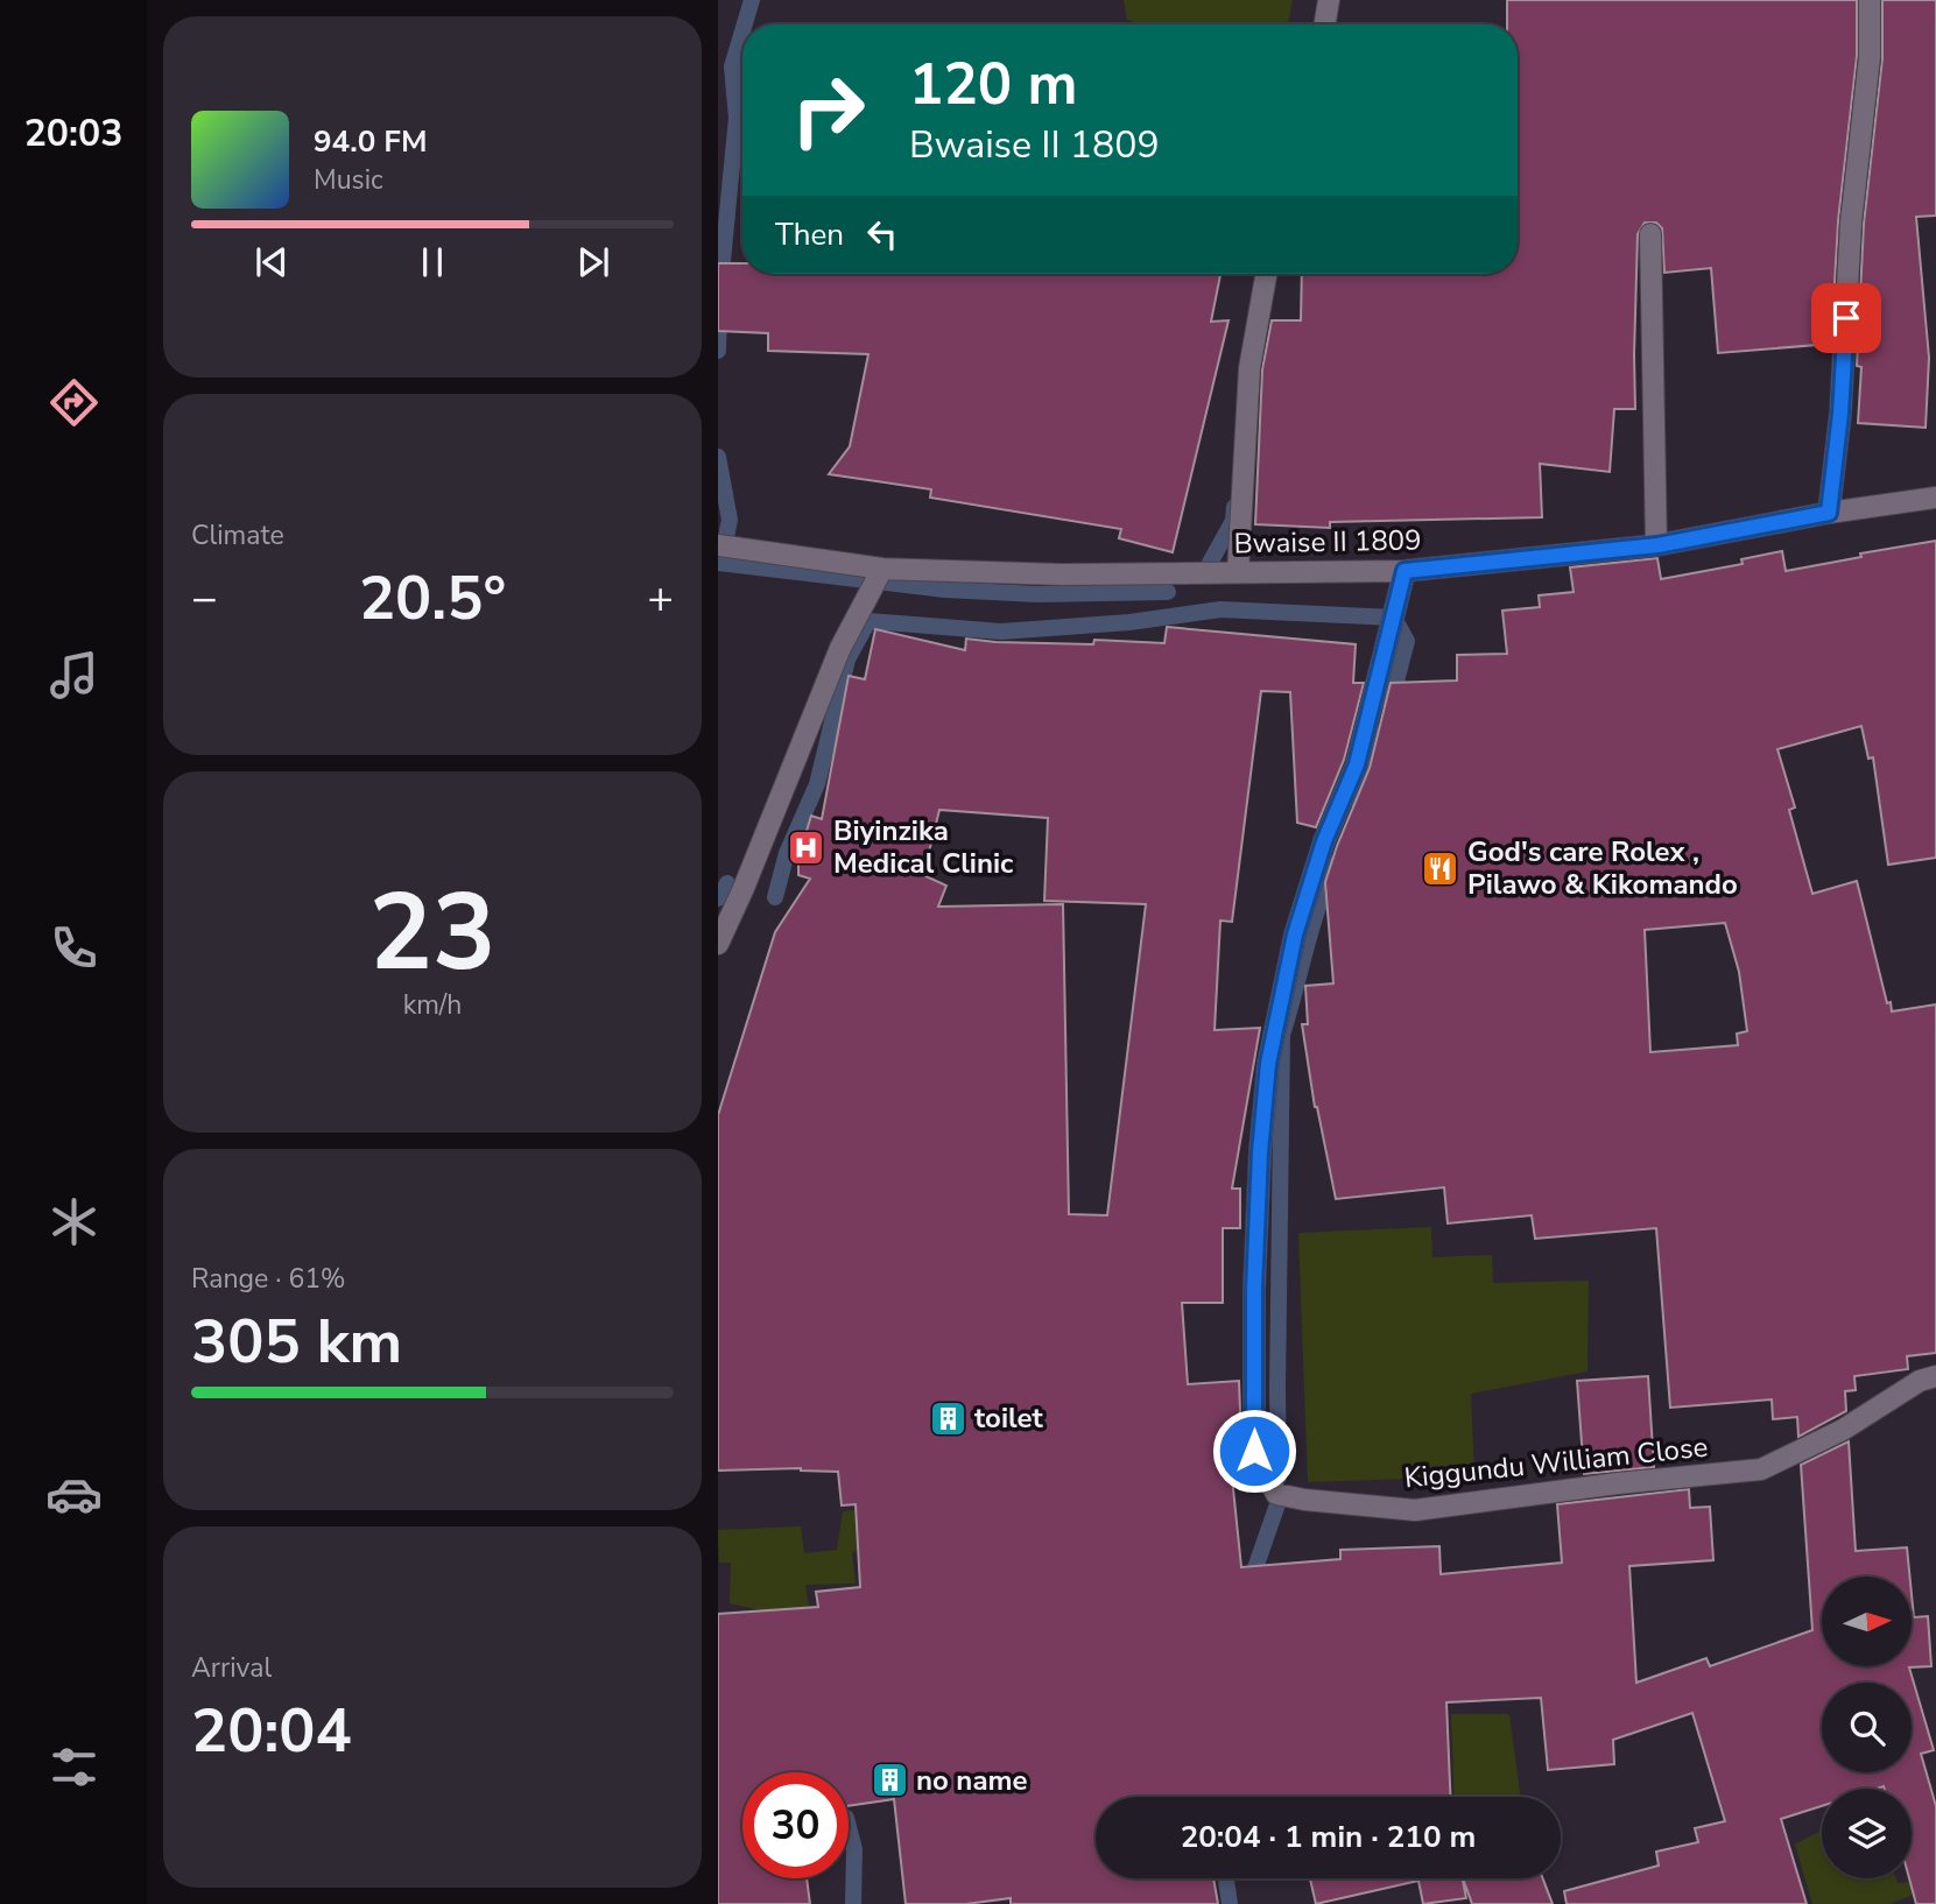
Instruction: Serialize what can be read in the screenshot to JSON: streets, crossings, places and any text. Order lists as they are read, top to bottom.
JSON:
{
  "streets": {
    "street": ["Bwaise II 1809", "Kiggundu William Close"]
  },
  "crossings": [
    ["Bwaise II 1809", "Kiggundu William Close"]
  ],
  "places": {
    "hospital": ["Biyinzika Medical Clinic"],
    "restaurant": ["God's care Rolex , Pilawo & Kikomando"],
    "building": ["toilet", "no name"]
  },
  "north": "right",
  "page": {
    "tabs": "20:03",
    "turn": ["120 m", "Bwaise II 1809"],
    "song": ["94.0 FM", "Music"],
    "then": "Then",
    "tile": [
      "Climate",
      ["23", "km/h"],
      ["Range · 61%", "305 km"],
      ["Arrival", "20:04"]
    ],
    "heat": ["−", "20.5°", "+"],
    "limit": "30",
    "trip": "20:04 · 1 min · 210 m"
  }
}
